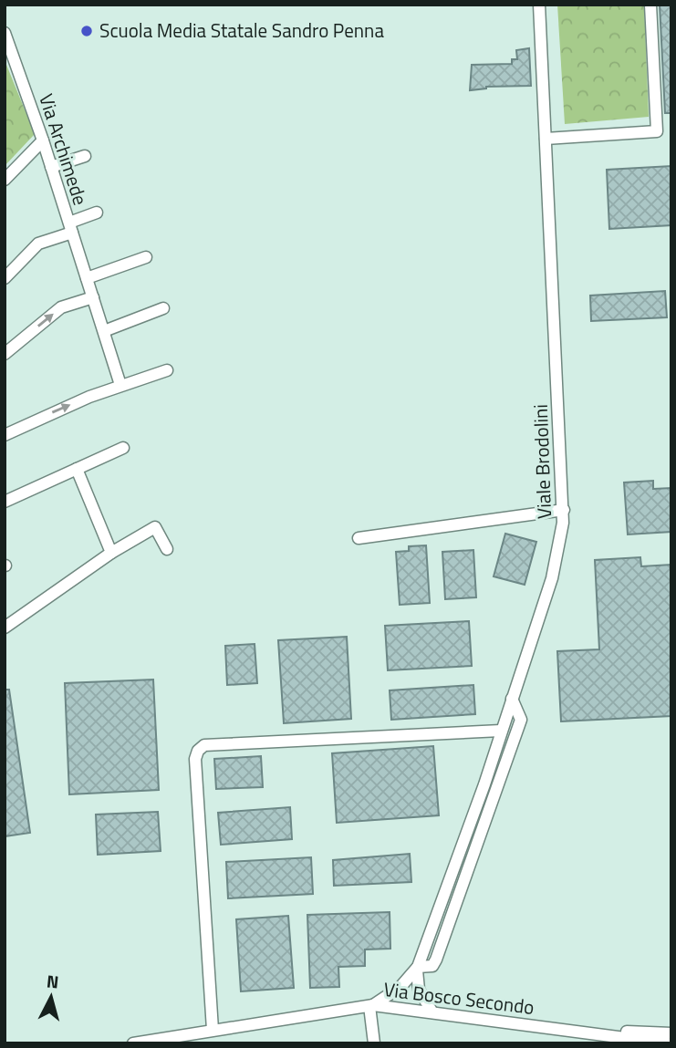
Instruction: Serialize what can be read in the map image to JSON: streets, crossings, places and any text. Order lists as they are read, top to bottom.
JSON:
{
  "streets": {
    "street": ["Via Archimede", "Viale Brodolini", "Via Bosco Secondo"]
  },
  "places": ["Scuola Media Statale Sandro Penna"],
  "north": "top"
}
